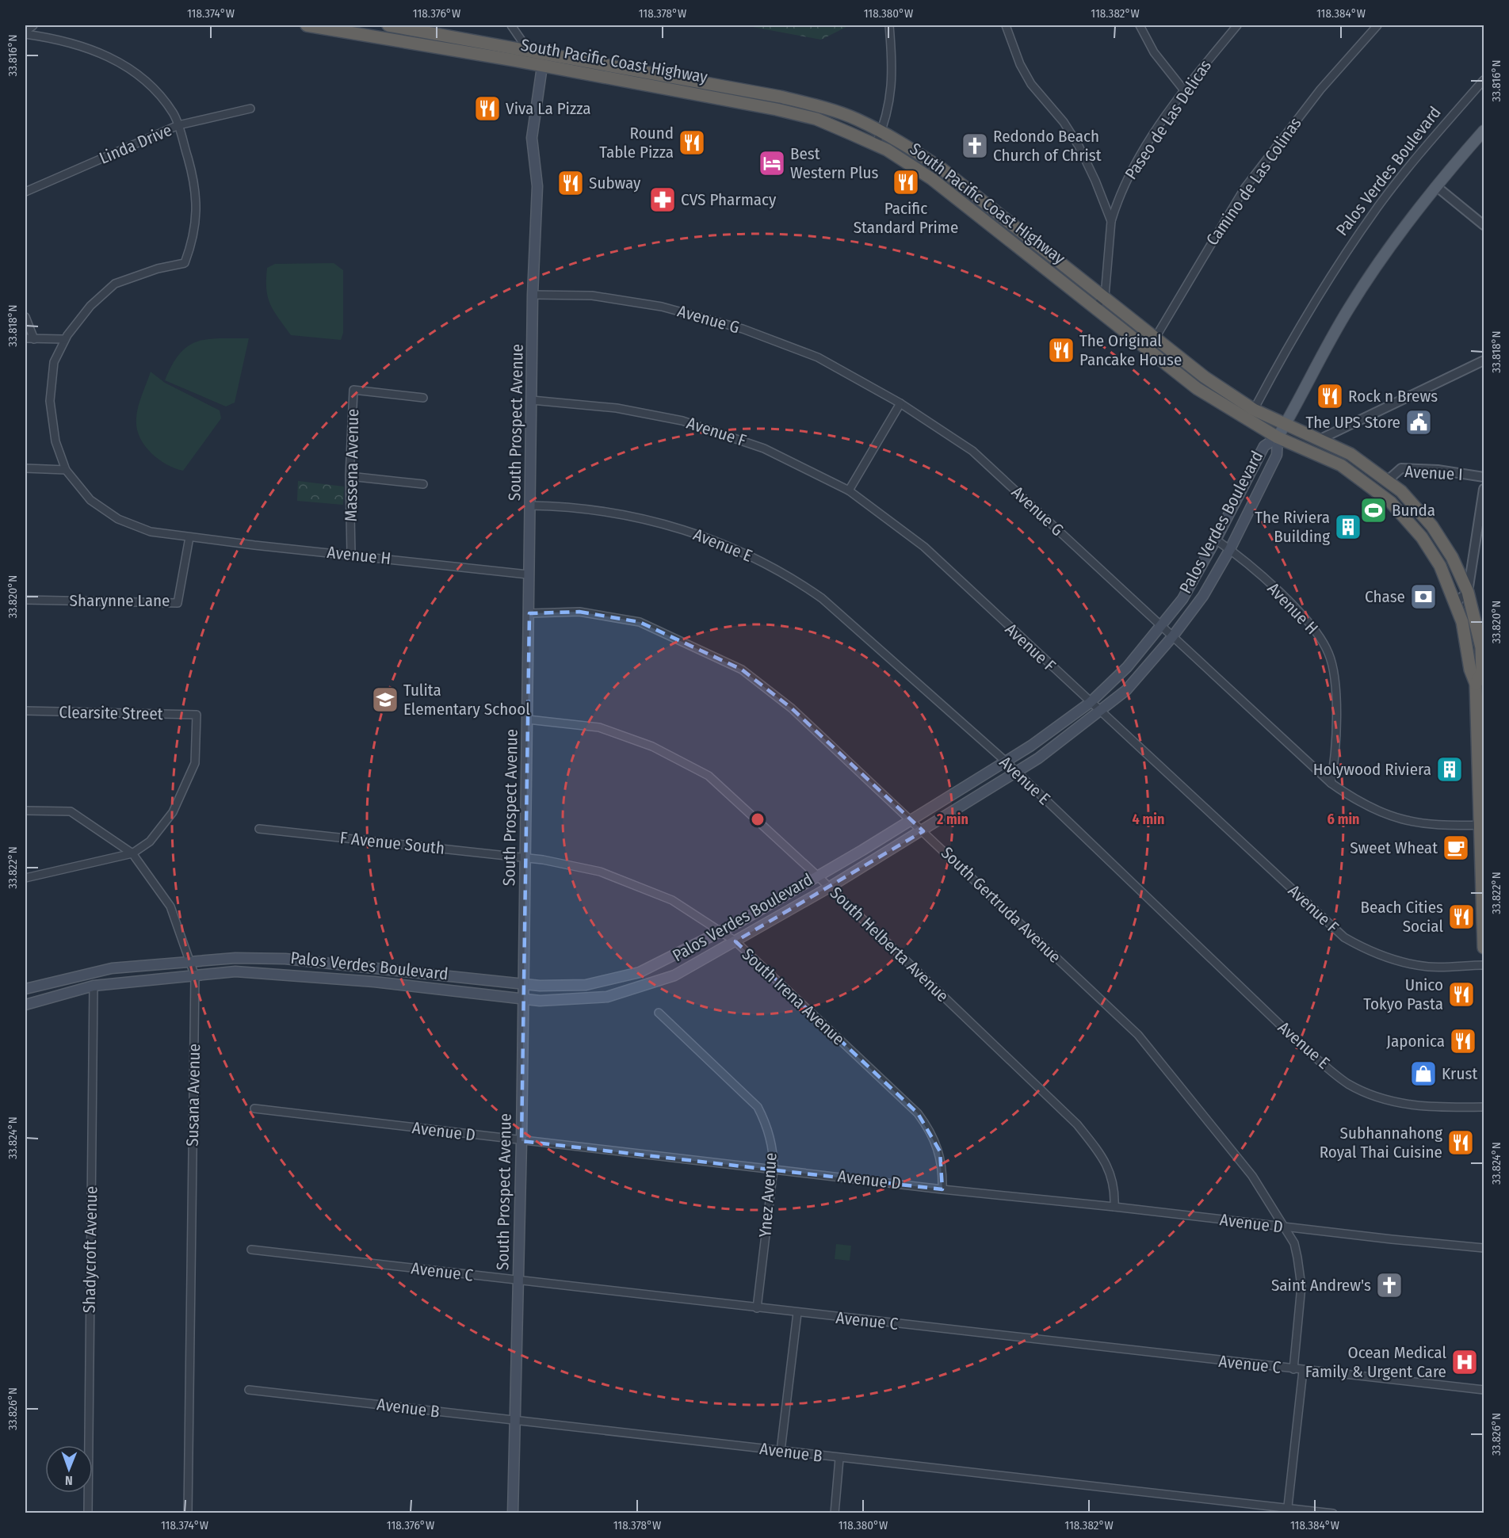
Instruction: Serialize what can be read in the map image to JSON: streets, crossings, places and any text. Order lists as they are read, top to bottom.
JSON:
{
  "streets": {
    "highway": ["South Pacific Coast Highway"],
    "main road": ["Palos Verdes Boulevard", "South Prospect Avenue"],
    "street": [
      "Paseo de Las Delicas",
      "Linda Drive",
      "Camino de Las Colinas",
      "Avenue G",
      "Avenue F",
      "Massena Avenue",
      "Avenue I",
      "Avenue E",
      "Avenue H",
      "Sharynne Lane",
      "Clearsite Street",
      "F Avenue South",
      "South Gertruda Avenue",
      "South Helberta Avenue",
      "South Irena Avenue",
      "Susana Avenue",
      "Avenue D",
      "Ynez Avenue",
      "Shadycroft Avenue",
      "Avenue C",
      "Avenue B"
    ]
  },
  "crossings": [
    ["South Pacific Coast Highway", "Palos Verdes Boulevard"],
    ["South Pacific Coast Highway", "Camino de Las Colinas"],
    ["South Pacific Coast Highway", "Avenue G"],
    ["South Pacific Coast Highway", "South Prospect Avenue"],
    ["South Pacific Coast Highway", "Avenue I"],
    ["Linda Drive", "Avenue H"],
    ["Palos Verdes Boulevard", "Avenue G"],
    ["Palos Verdes Boulevard", "South Prospect Avenue"],
    ["Palos Verdes Boulevard", "Avenue F"],
    ["Palos Verdes Boulevard", "Avenue E"],
    ["Palos Verdes Boulevard", "Avenue H"],
    ["Palos Verdes Boulevard", "South Gertruda Avenue"],
    ["Palos Verdes Boulevard", "South Helberta Avenue"],
    ["Palos Verdes Boulevard", "South Irena Avenue"],
    ["Palos Verdes Boulevard", "Susana Avenue"],
    ["Palos Verdes Boulevard", "Shadycroft Avenue"],
    ["Avenue G", "South Prospect Avenue"],
    ["Avenue G", "Avenue H"],
    ["South Prospect Avenue", "Avenue F"],
    ["South Prospect Avenue", "Avenue E"],
    ["South Prospect Avenue", "Avenue H"],
    ["South Prospect Avenue", "F Avenue South"],
    ["South Prospect Avenue", "South Gertruda Avenue"],
    ["South Prospect Avenue", "South Helberta Avenue"],
    ["South Prospect Avenue", "South Irena Avenue"],
    ["South Prospect Avenue", "Avenue D"],
    ["South Prospect Avenue", "Avenue C"],
    ["South Prospect Avenue", "Avenue B"],
    ["Massena Avenue", "Avenue H"],
    ["Avenue H", "Sharynne Lane"],
    ["Clearsite Street", "Susana Avenue"],
    ["F Avenue South", "South Irena Avenue"],
    ["South Gertruda Avenue", "Avenue D"],
    ["South Gertruda Avenue", "Avenue C"],
    ["South Helberta Avenue", "Avenue D"],
    ["South Irena Avenue", "Avenue D"],
    ["Avenue D", "Ynez Avenue"],
    ["Ynez Avenue", "Avenue C"]
  ],
  "places": {
    "restaurant": [
      "Viva La Pizza",
      "Round Table Pizza",
      "Pacific Standard Prime",
      "Subway",
      "The Original Pancake House",
      "Rock n Brews",
      "Beach Cities Social",
      "Unico Tokyo Pasta",
      "Japonica",
      "Subhannahong Royal Thai Cuisine"
    ],
    "church": ["Redondo Beach Church of Christ", "Saint Andrew's"],
    "hotel": ["Best Western Plus"],
    "pharmacy": ["CVS Pharmacy"],
    "public building": ["The UPS Store"],
    "sports": ["Bunda"],
    "building": ["The Riviera Building", "Holywood Riviera"],
    "bank": ["Chase"],
    "school or university": ["Tulita Elementary School"],
    "cafe": ["Sweet Wheat"],
    "shop": ["Krust"],
    "hospital": ["Ocean Medical Family & Urgent Care"]
  },
  "north": "bottom",
  "coordinates": [
    "118.374°W",
    "118.376°W",
    "118.378°W",
    "118.380°W",
    "118.382°W",
    "118.384°W",
    "33.816°N",
    "33.818°N",
    "33.820°N",
    "33.822°N",
    "33.824°N",
    "33.826°N"
  ],
  "rings": ["2 min", "4 min", "6 min"]
}
